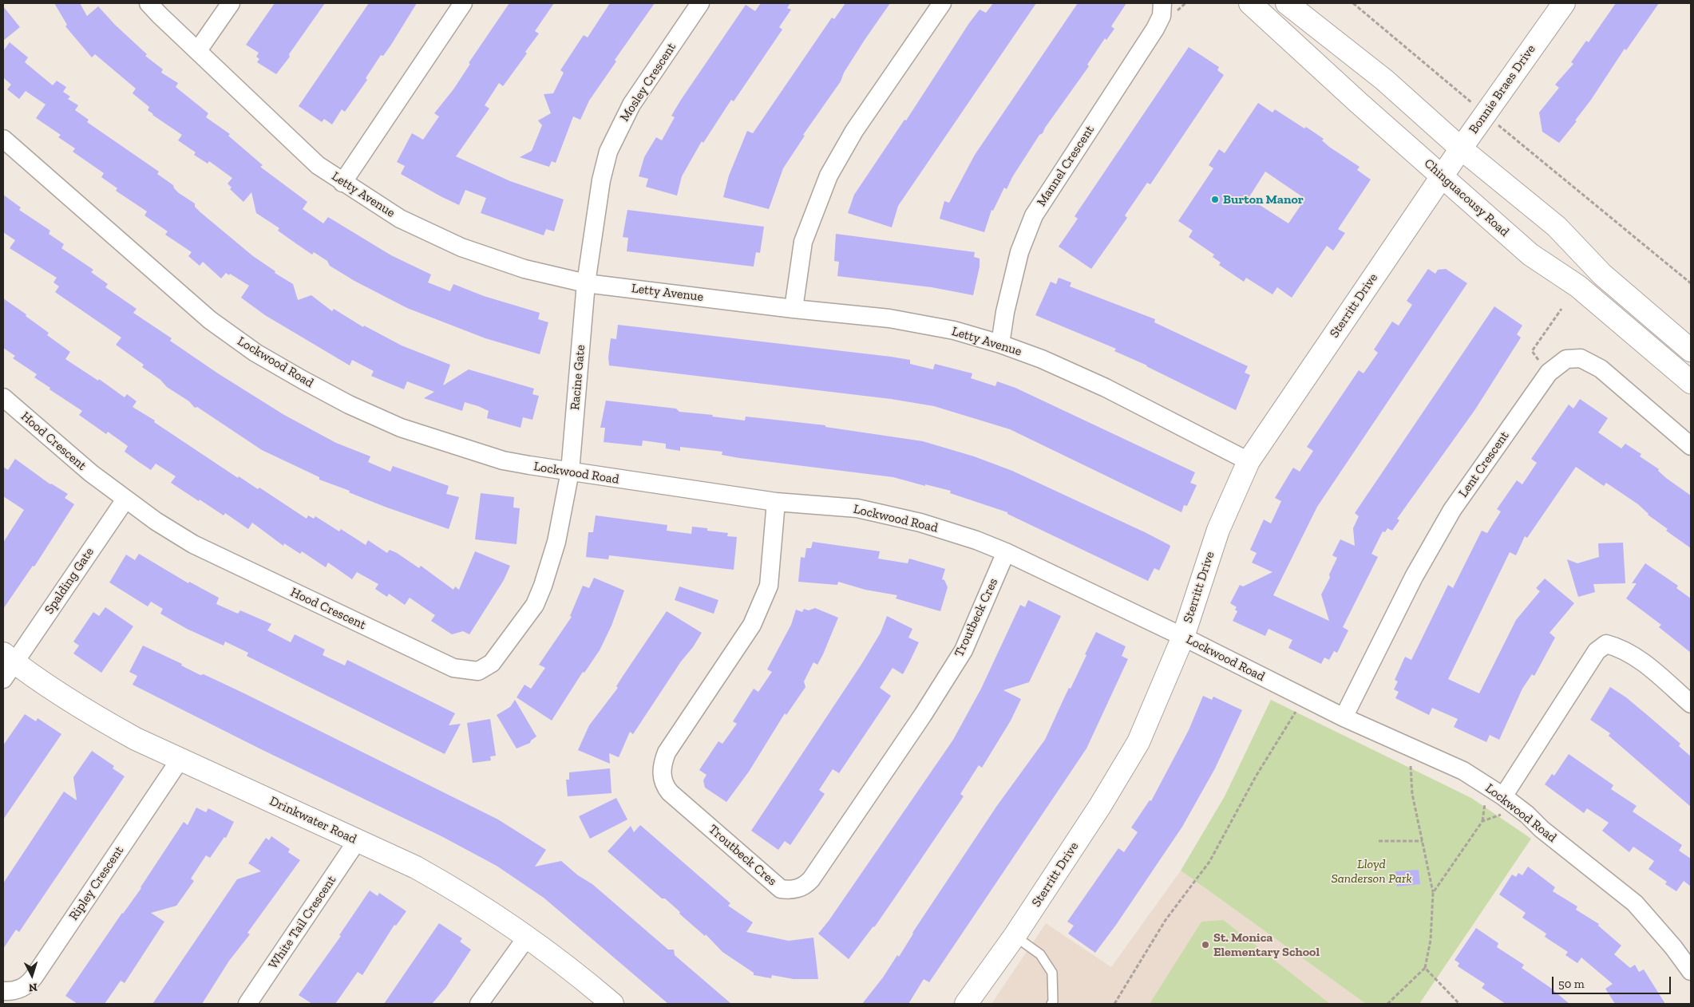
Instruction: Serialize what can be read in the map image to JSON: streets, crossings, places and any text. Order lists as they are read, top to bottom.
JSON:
{
  "streets": {
    "street": [
      "Mosley Crescent",
      "Bonnie Braes Drive",
      "Mannel Crescent",
      "Letty Avenue",
      "Chinguacousy Road",
      "Sterritt Drive",
      "Lockwood Road",
      "Racine Gate",
      "Hood Crescent",
      "Lent Crescent",
      "Spalding Gate",
      "Troutbeck Cres",
      "Drinkwater Road",
      "Ripley Crescent",
      "White Tail Crescent"
    ]
  },
  "crossings": [
    ["Mosley Crescent", "Letty Avenue"],
    ["Mosley Crescent", "Racine Gate"],
    ["Bonnie Braes Drive", "Chinguacousy Road"],
    ["Bonnie Braes Drive", "Sterritt Drive"],
    ["Mannel Crescent", "Letty Avenue"],
    ["Letty Avenue", "Sterritt Drive"],
    ["Letty Avenue", "Racine Gate"],
    ["Chinguacousy Road", "Sterritt Drive"],
    ["Sterritt Drive", "Lockwood Road"],
    ["Lockwood Road", "Racine Gate"],
    ["Lockwood Road", "Hood Crescent"],
    ["Lockwood Road", "Lent Crescent"],
    ["Lockwood Road", "Troutbeck Cres"],
    ["Racine Gate", "Hood Crescent"],
    ["Hood Crescent", "Spalding Gate"],
    ["Spalding Gate", "Drinkwater Road"],
    ["Drinkwater Road", "Ripley Crescent"],
    ["Drinkwater Road", "White Tail Crescent"]
  ],
  "parks": ["Lloyd Sanderson Park"],
  "places": ["Burton Manor", "St. Monica Elementary School"],
  "scale_bar": "50 m",
  "north": "bottom"
}
